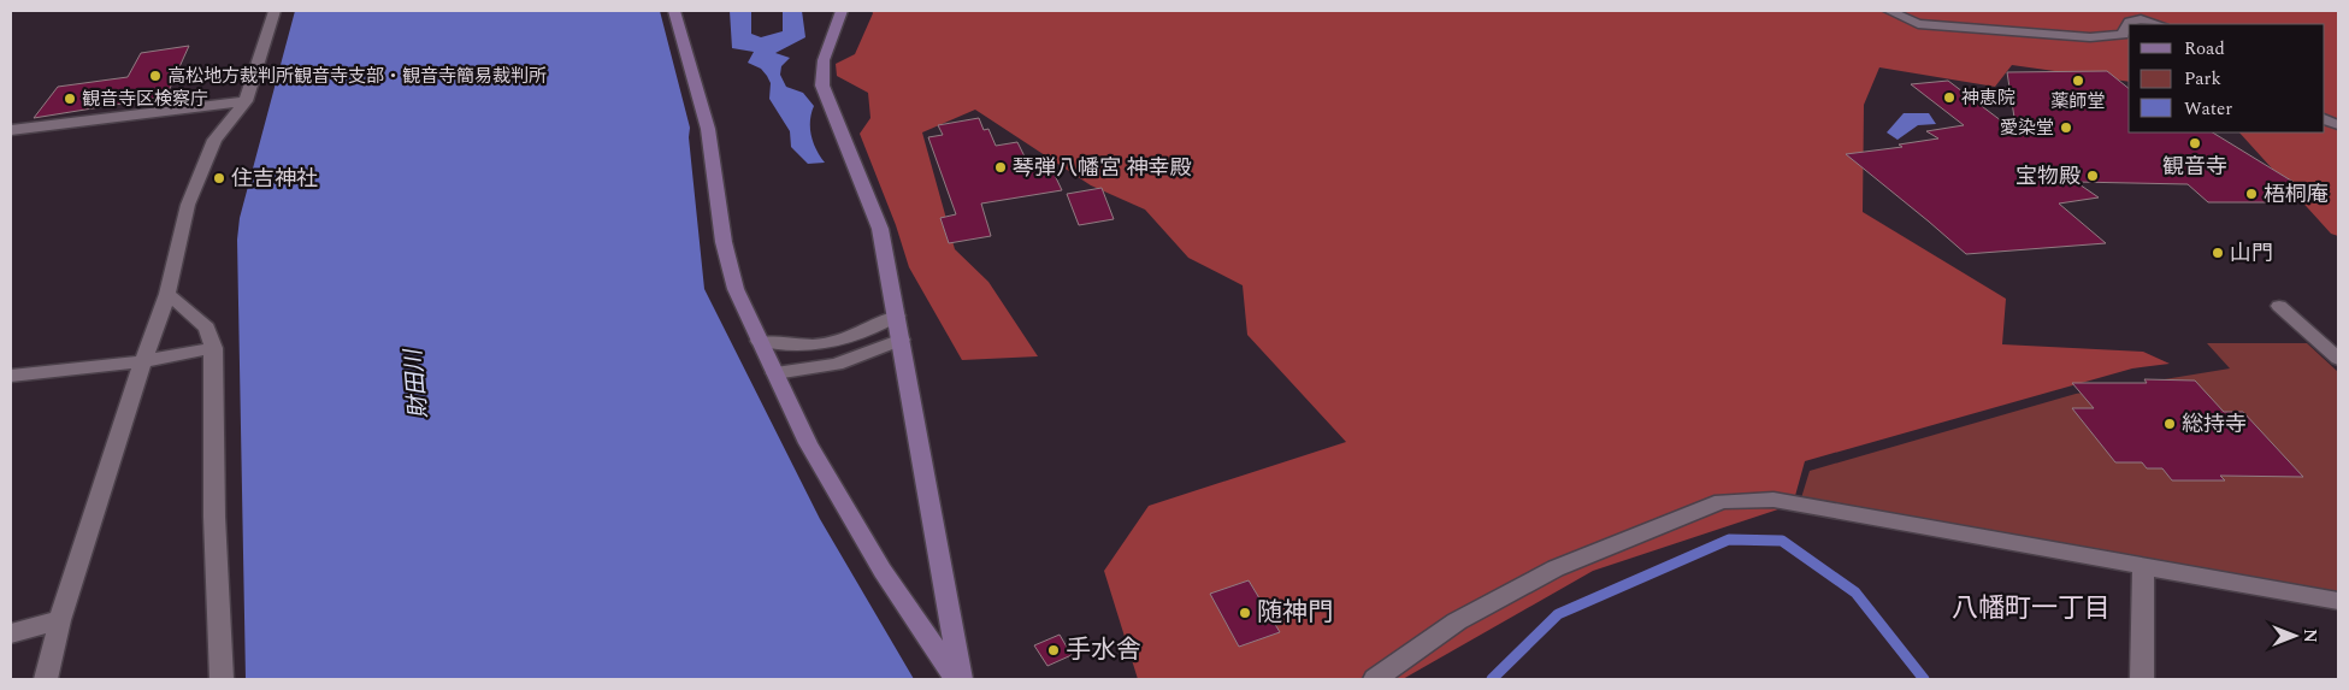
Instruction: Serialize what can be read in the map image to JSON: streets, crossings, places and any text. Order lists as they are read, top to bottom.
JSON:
{
  "districts": ["八幡町一丁目"],
  "water": ["財田川"],
  "places": [
    "高松地方裁判所観音寺支部・観音寺簡易裁判所",
    "薬師堂",
    "神恵院",
    "観音寺区検察庁",
    "愛染堂",
    "観音寺",
    "琴弾八幡宮 神幸殿",
    "宝物殿",
    "住吉神社",
    "梧桐庵",
    "山門",
    "総持寺",
    "随神門",
    "手水舎"
  ],
  "legend": ["Road", "Park", "Water"],
  "north": "right"
}
